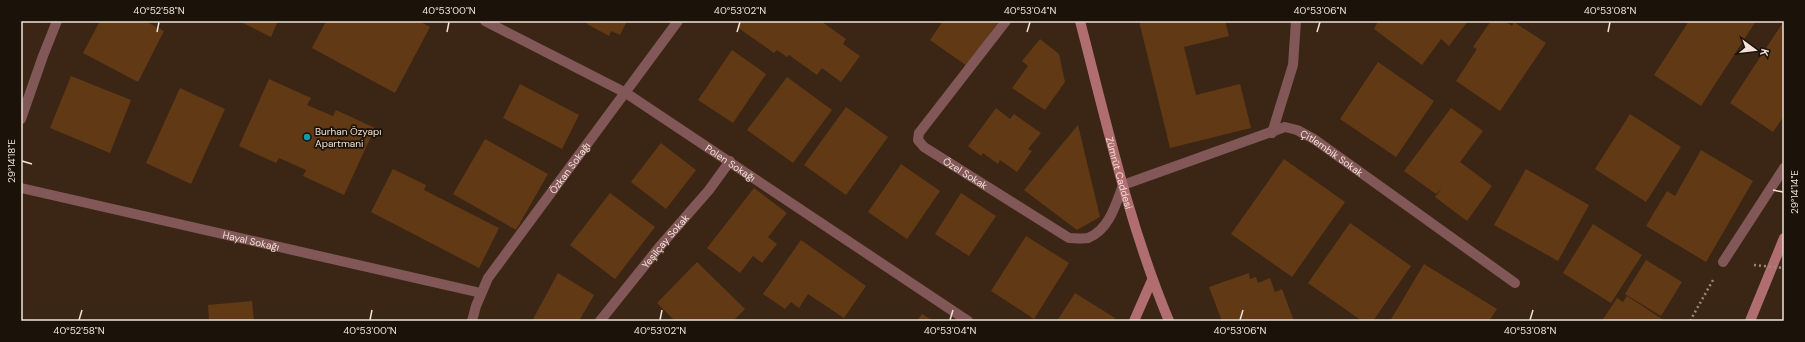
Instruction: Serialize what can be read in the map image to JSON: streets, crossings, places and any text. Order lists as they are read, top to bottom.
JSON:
{
  "streets": {
    "street": [
      "Çitlembik Sokak",
      "Polen Sokağı",
      "Özkan Sokağı",
      "Zümrüt Caddesi",
      "Özel Sokak",
      "Hayal Sokağı",
      "Yeşilçay Sokak"
    ]
  },
  "crossings": [
    ["Çitlembik Sokak", "Zümrüt Caddesi"],
    ["Çitlembik Sokak", "Özel Sokak"],
    ["Polen Sokağı", "Özkan Sokağı"],
    ["Polen Sokağı", "Yeşilçay Sokak"],
    ["Özkan Sokağı", "Hayal Sokağı"],
    ["Zümrüt Caddesi", "Özel Sokak"]
  ],
  "places": ["Burhan Özyapı Apartmani"],
  "north": "right",
  "coordinates": [
    "40°52'58\"N",
    "40°53'00\"N",
    "40°53'02\"N",
    "40°53'04\"N",
    "40°53'06\"N",
    "40°53'08\"N",
    "29°14'18\"E",
    "29°14'14\"E"
  ]
}
